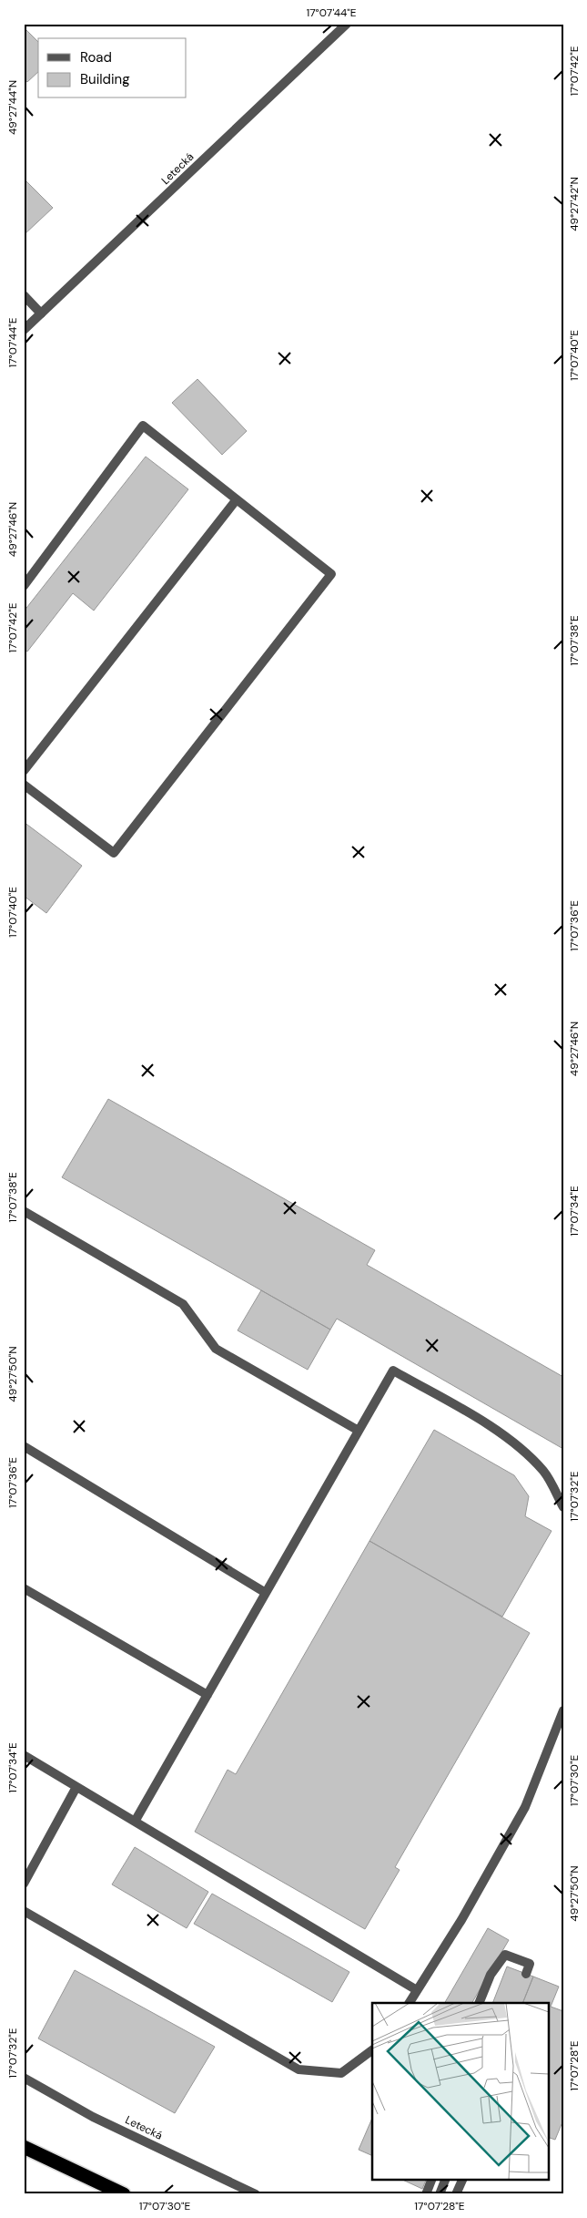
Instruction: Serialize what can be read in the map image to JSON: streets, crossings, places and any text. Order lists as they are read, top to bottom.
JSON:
{
  "streets": {
    "street": ["Letecká"]
  },
  "legend": ["Road", "Building"],
  "coordinates": [
    "17°07'44\"E",
    "17°07'42\"E",
    "49°27'44\"N",
    "49°27'42\"N",
    "17°07'40\"E",
    "49°27'46\"N",
    "17°07'38\"E",
    "17°07'36\"E",
    "17°07'34\"E",
    "49°27'50\"N",
    "17°07'32\"E",
    "17°07'30\"E",
    "17°07'28\"E"
  ]
}
